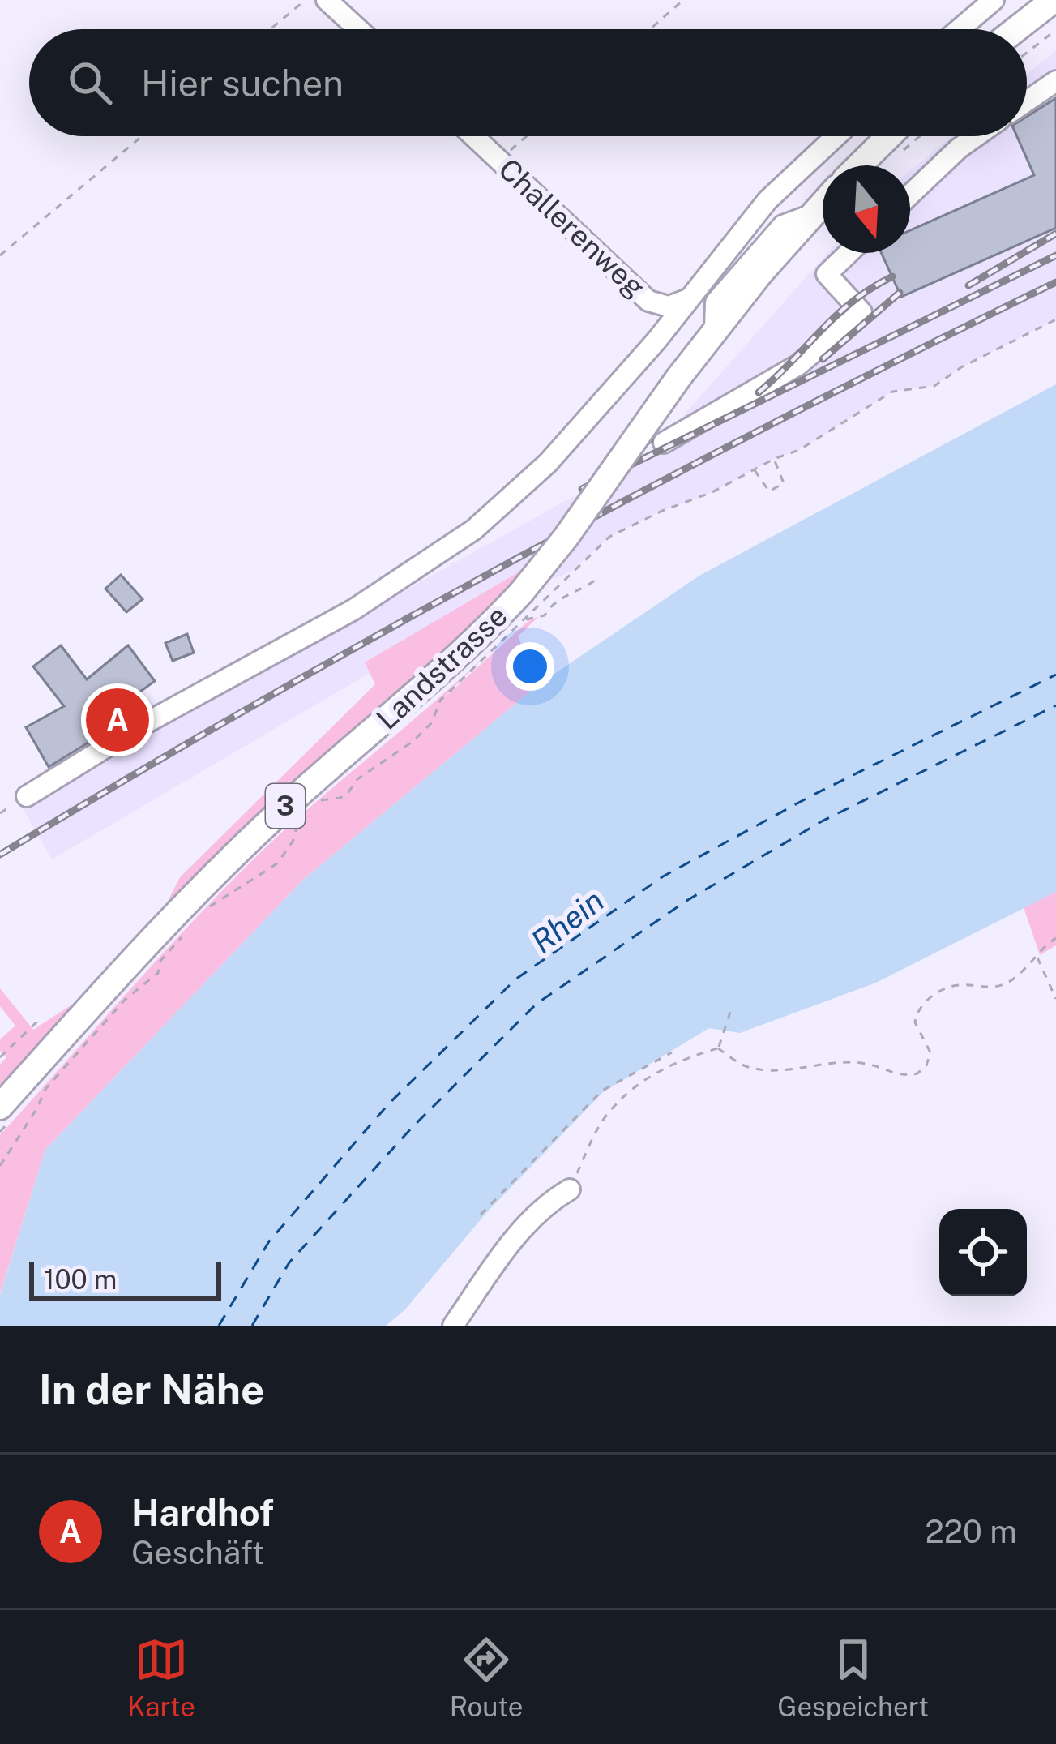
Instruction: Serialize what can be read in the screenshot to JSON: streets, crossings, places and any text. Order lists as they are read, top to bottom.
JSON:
{
  "streets": {
    "main road": ["Landstrasse", "3"],
    "street": ["Challerenweg"]
  },
  "water": ["Rhein"],
  "scale_bar": "100 m",
  "north": "bottom",
  "page": {
    "search": "Hier suchen",
    "pins": "A",
    "scale": "100 m",
    "heading": "In der Nähe",
    "list": [
      {
        "mark": "A",
        "name": "Hardhof",
        "note": "Geschäft",
        "value": "220 m"
      }
    ],
    "nav": ["Karte", "Route", "Gespeichert"]
  }
}
